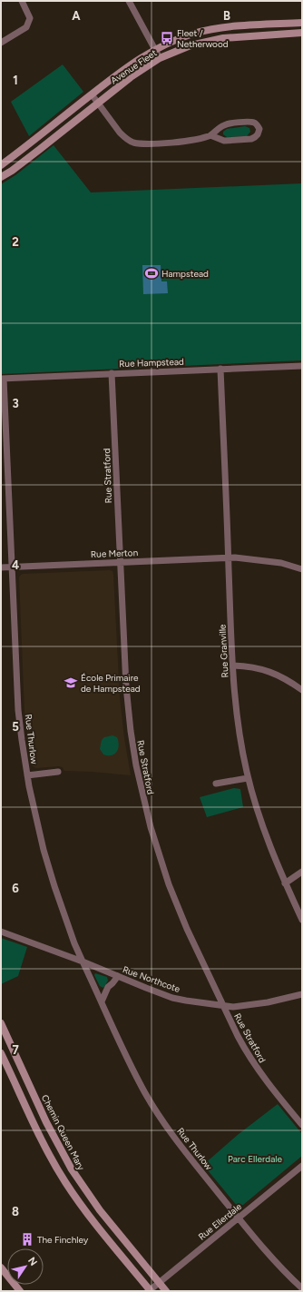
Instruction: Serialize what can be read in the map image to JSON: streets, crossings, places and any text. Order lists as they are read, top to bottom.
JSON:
{
  "streets": {
    "main road": ["Avenue Fleet", "Chemin Queen Mary"],
    "street": [
      "Rue Hampstead",
      "Rue Stratford",
      "Rue Merton",
      "Rue Granville",
      "Rue Thurlow",
      "Rue Northcote",
      "Rue Ellerdale"
    ]
  },
  "crossings": [
    ["Rue Hampstead", "Rue Stratford"],
    ["Rue Hampstead", "Rue Granville"],
    ["Rue Hampstead", "Rue Thurlow"],
    ["Rue Stratford", "Rue Merton"],
    ["Rue Stratford", "Rue Northcote"],
    ["Rue Merton", "Rue Granville"],
    ["Rue Merton", "Rue Thurlow"],
    ["Rue Thurlow", "Rue Northcote"],
    ["Rue Thurlow", "Rue Ellerdale"],
    ["Chemin Queen Mary", "Rue Ellerdale"]
  ],
  "parks": ["Parc Ellerdale"],
  "places": {
    "bus stop": ["Fleet / Netherwood"],
    "sports": ["Hampstead"],
    "school or university": ["École Primaire de Hampstead"],
    "building": ["The Finchley"]
  },
  "north": "top right",
  "grid": {
    "columns": ["A", "B"],
    "rows": [
      "1",
      "2",
      "3",
      "4",
      "5",
      "6",
      "7",
      "8"
    ]
  }
}
